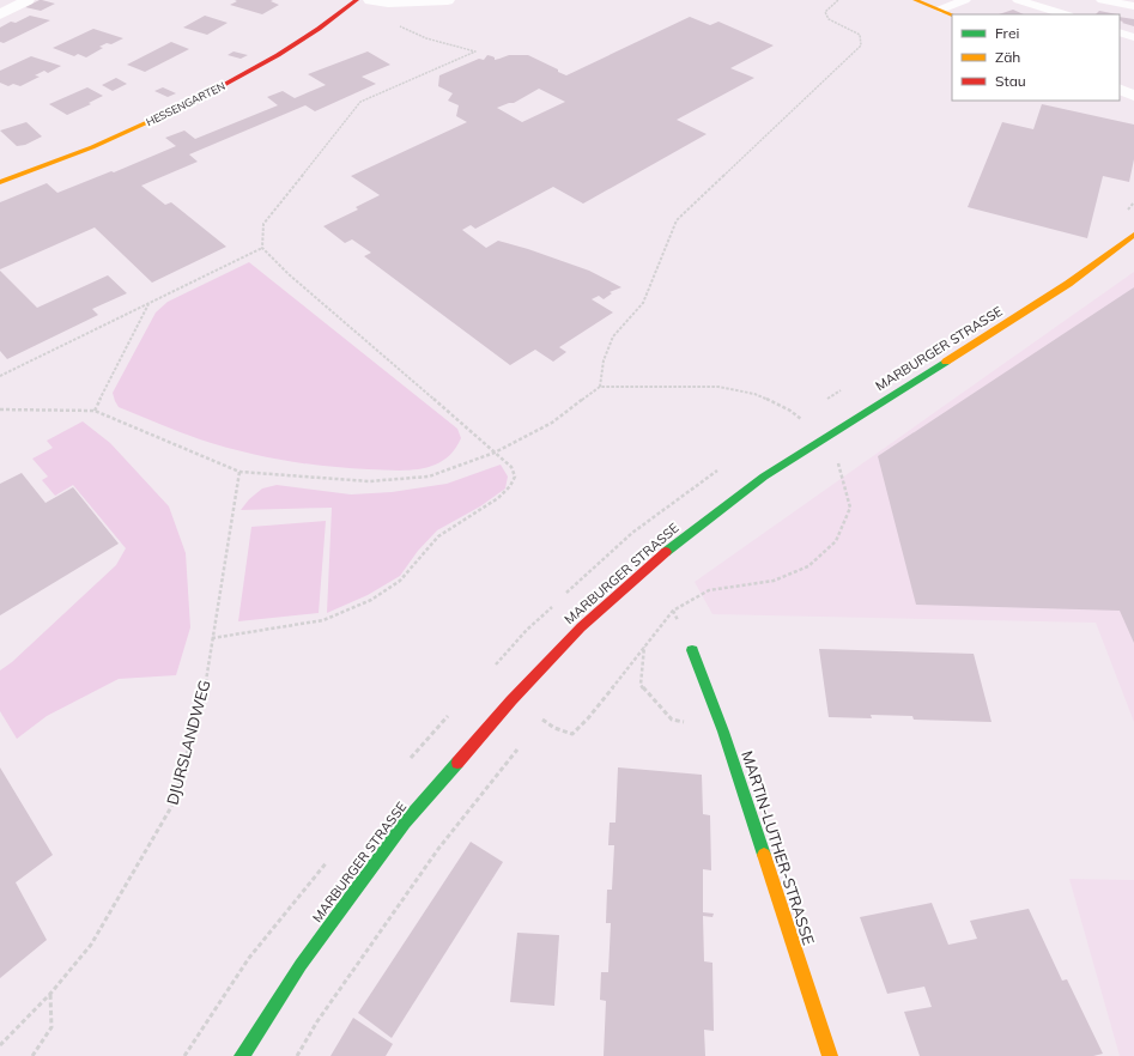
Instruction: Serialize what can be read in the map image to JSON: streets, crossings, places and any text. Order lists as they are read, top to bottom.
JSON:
{
  "streets": {
    "main road": ["HESSENGARTEN", "MARBURGER STRASSE", "MARTIN-LUTHER-STRASSE"],
    "path": ["DJURSLANDWEG"]
  },
  "legend": ["Frei", "Zäh", "Stau"]
}
